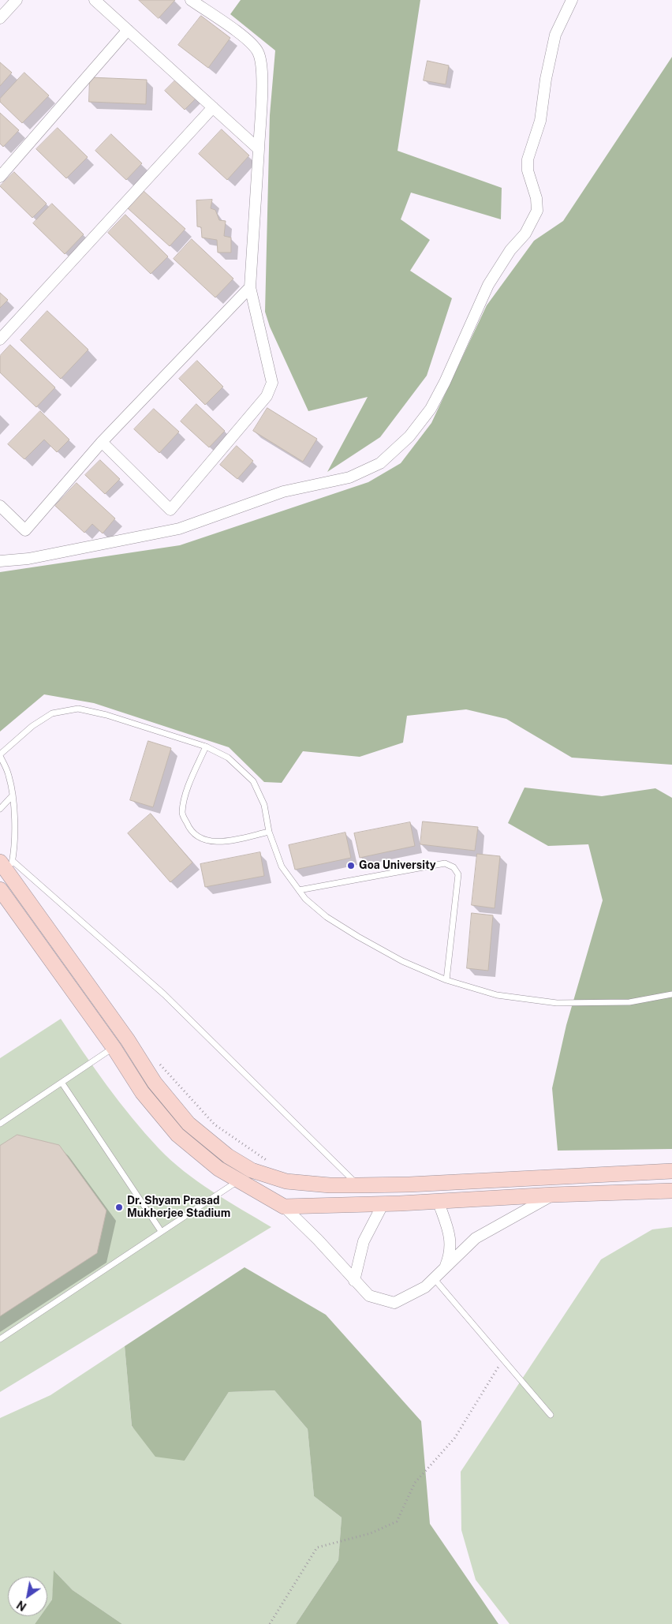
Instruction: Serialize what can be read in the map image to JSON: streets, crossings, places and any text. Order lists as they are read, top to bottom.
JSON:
{
  "places": ["Goa University", "Dr. Shyam Prasad Mukherjee Stadium"],
  "north": "bottom left"
}
